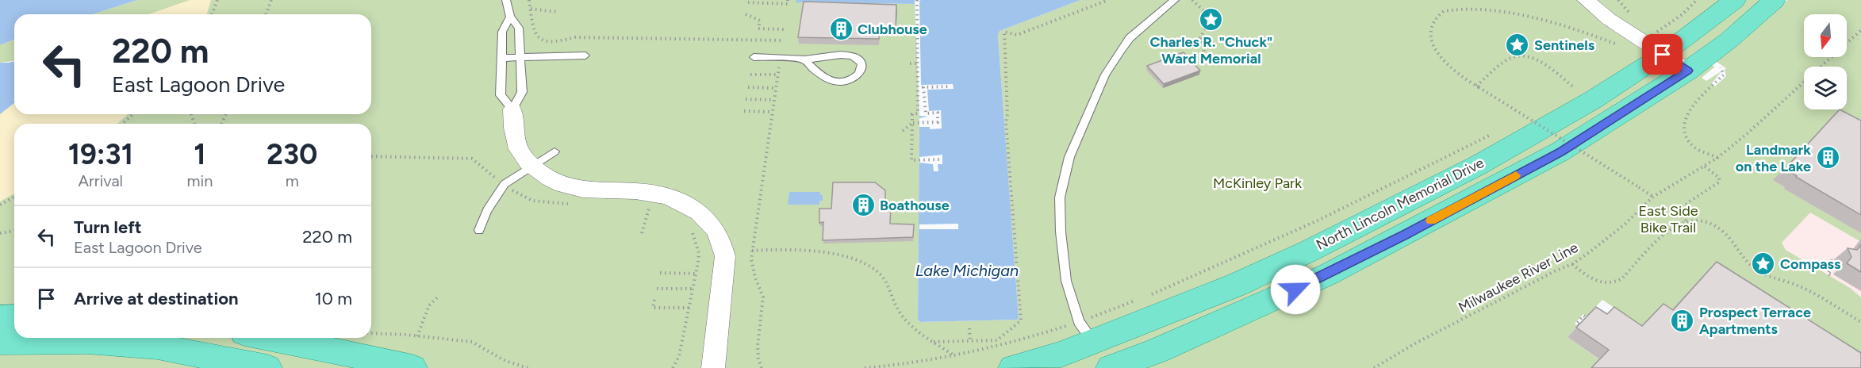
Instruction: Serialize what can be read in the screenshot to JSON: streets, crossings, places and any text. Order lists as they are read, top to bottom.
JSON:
{
  "streets": {
    "main road": ["North Lincoln Memorial Drive"],
    "path": ["Milwaukee River Line"]
  },
  "water": ["Lake Michigan"],
  "parks": ["McKinley Park", "East Side Bike Trail"],
  "places": {
    "place": ["Charles R. \"Chuck\" Ward Memorial", "Sentinels", "Compass"],
    "building": [
      "Clubhouse",
      "Landmark on the Lake",
      "Boathouse",
      "Prospect Terrace Apartments"
    ]
  },
  "north": "bottom",
  "page": {
    "turn": ["220 m", "East Lagoon Drive"],
    "eta": [
      "19:31",
      "Arrival",
      "1",
      "min",
      "230",
      "m"
    ],
    "list": [
      {
        "name": "Turn left",
        "note": "East Lagoon Drive",
        "value": "220 m"
      },
      {
        "name": "Arrive at destination",
        "value": "10 m"
      }
    ]
  }
}
